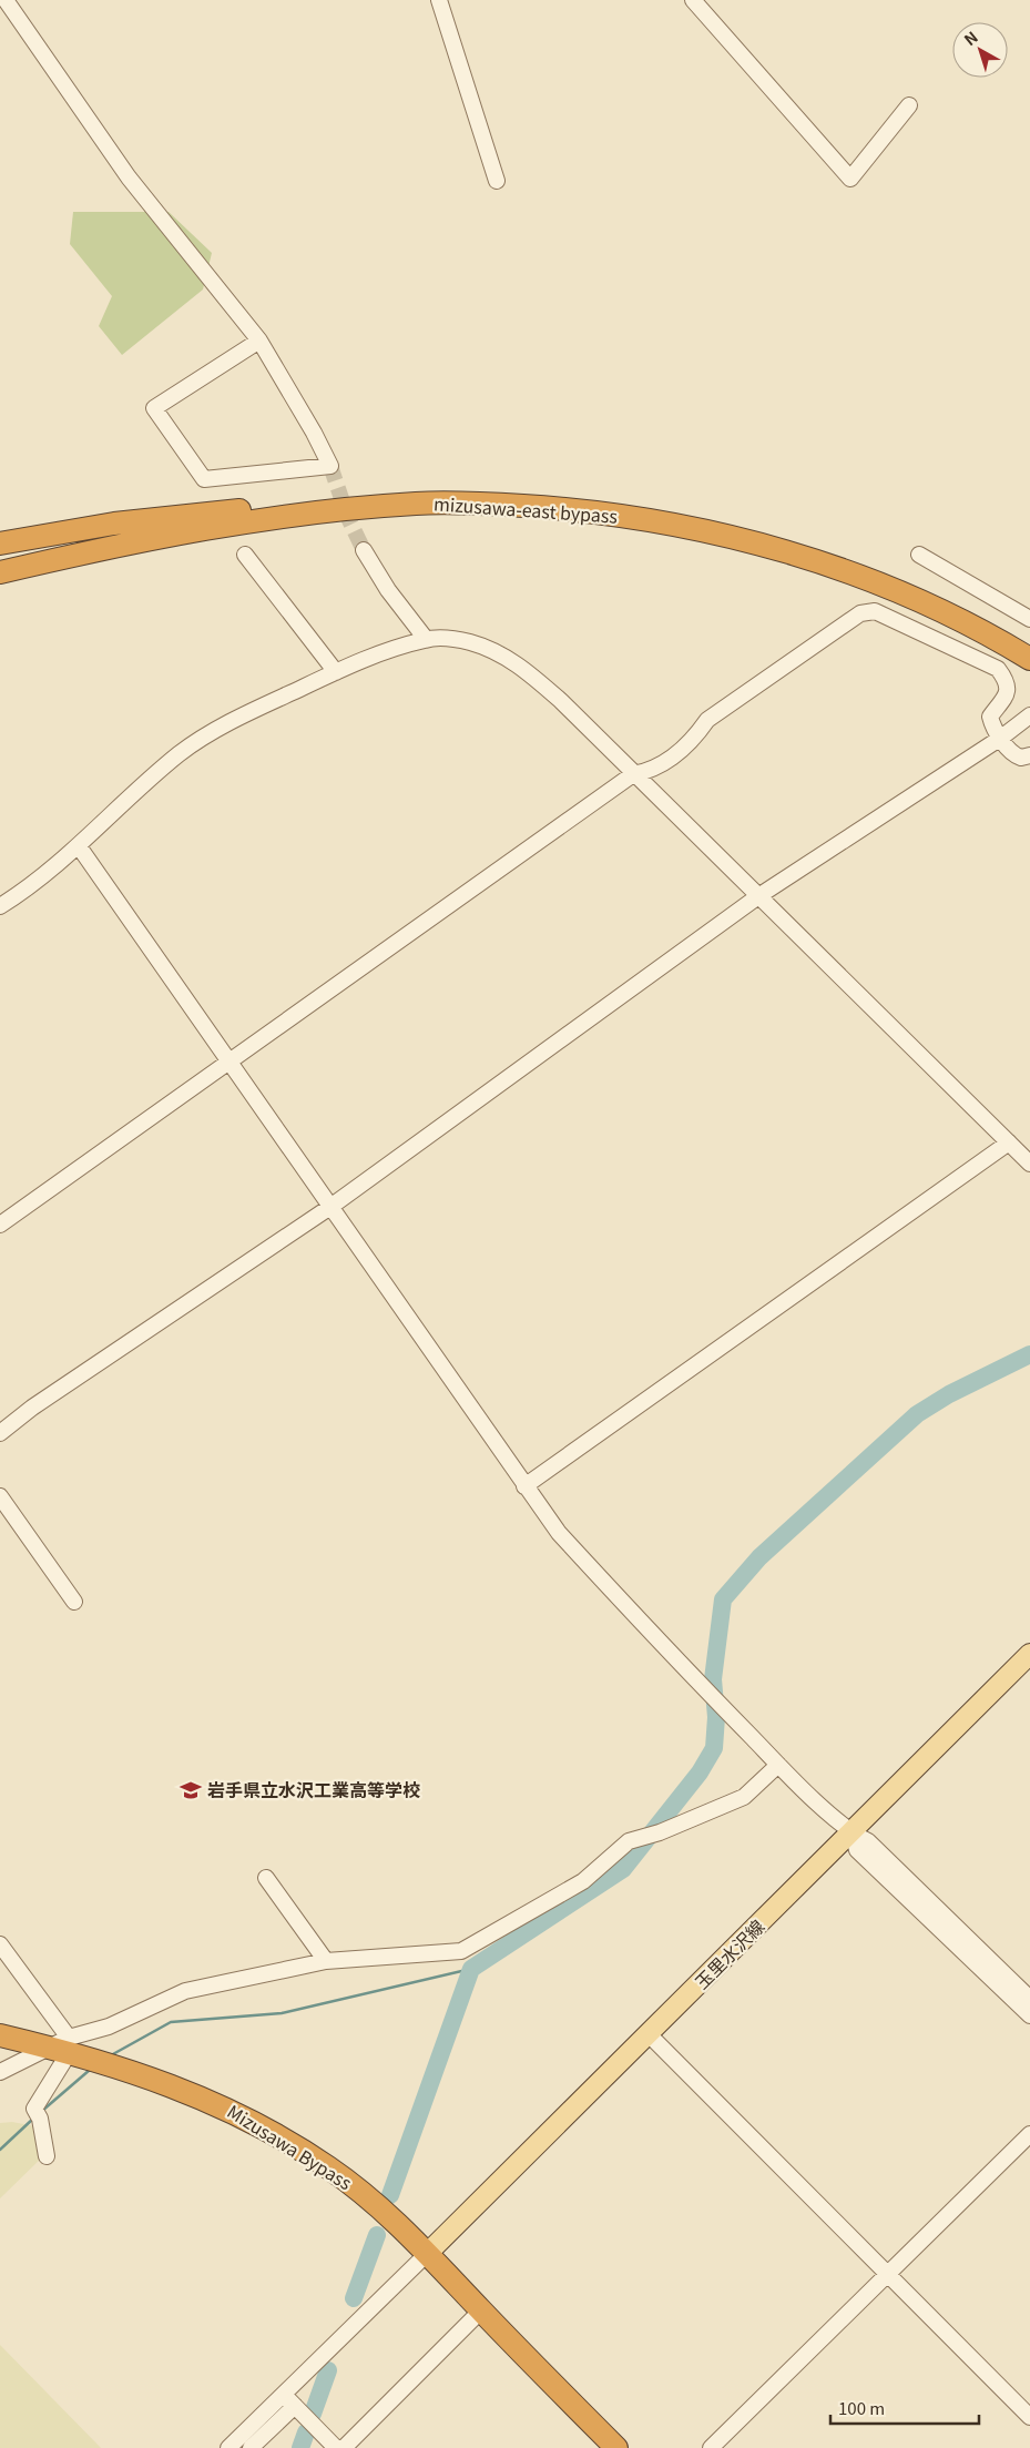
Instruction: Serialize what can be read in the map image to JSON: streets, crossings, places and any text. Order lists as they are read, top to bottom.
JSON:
{
  "streets": {
    "highway": ["mizusawa-east bypass", "Mizusawa Bypass"],
    "main road": ["玉里水沢線"]
  },
  "crossings": [
    ["玉里水沢線", "Mizusawa Bypass"]
  ],
  "places": {
    "school or university": ["岩手県立水沢工業高等学校"]
  },
  "scale_bar": "100 m",
  "north": "top left"
}
